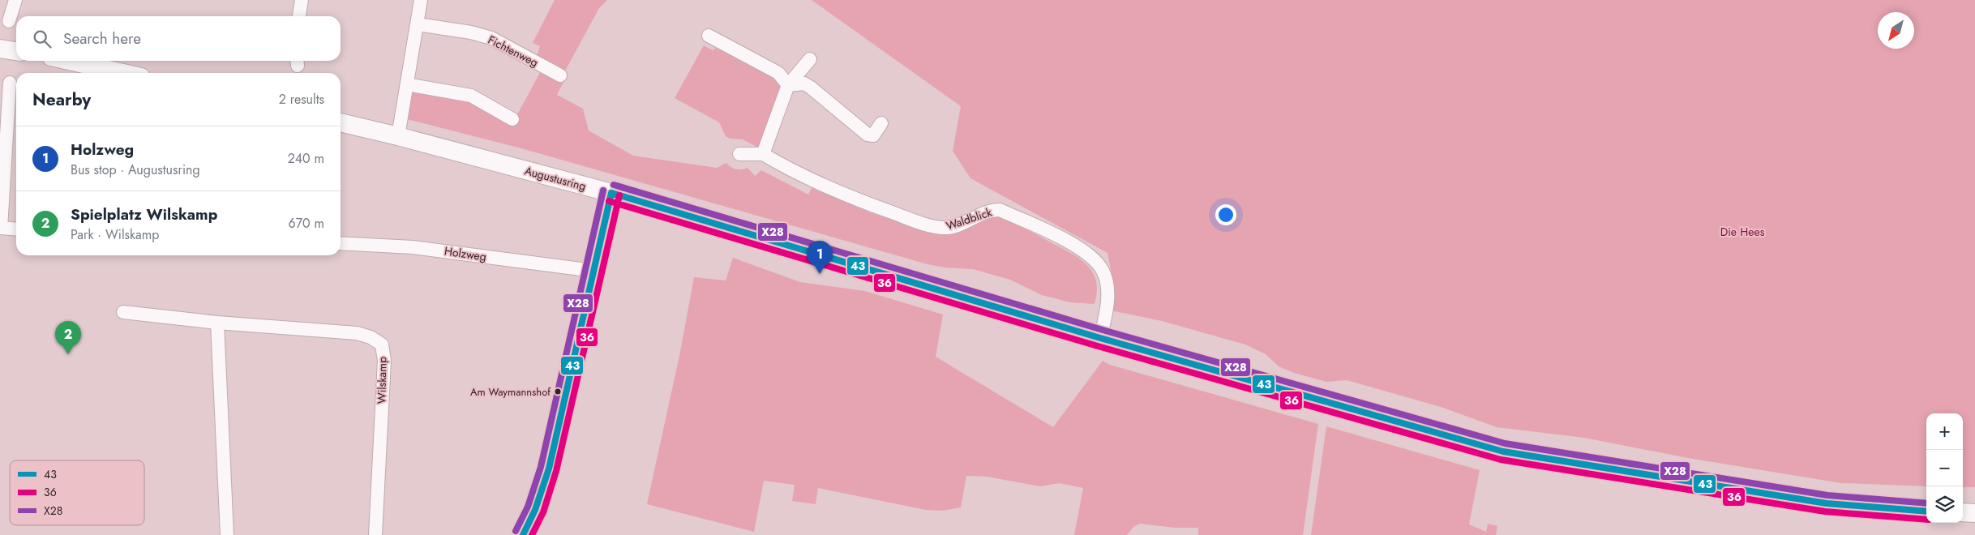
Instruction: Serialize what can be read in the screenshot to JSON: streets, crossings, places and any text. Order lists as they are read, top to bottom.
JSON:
{
  "streets": {
    "main road": ["Augustusring"],
    "street": [
      "Fichtenweg",
      "Waldblick",
      "Holzweg",
      "Wilskamp"
    ]
  },
  "crossings": [
    ["Augustusring", "Waldblick"]
  ],
  "parks": ["Die Hees"],
  "places": ["Am Waymannshof"],
  "lines": ["transit line X28", "transit line 43", "transit line 36"],
  "legend": ["43", "36", "X28"],
  "north": "bottom left",
  "page": {
    "search": "Search here",
    "heading": ["Nearby", "2 results"],
    "list": [
      {
        "mark": "1",
        "name": "Holzweg",
        "note": "Bus stop · Augustusring",
        "value": "240 m"
      },
      {
        "mark": "2",
        "name": "Spielplatz Wilskamp",
        "note": "Park · Wilskamp",
        "value": "670 m"
      }
    ],
    "pins": ["1", "2"],
    "map_buttons": ["+", "−"]
  }
}
